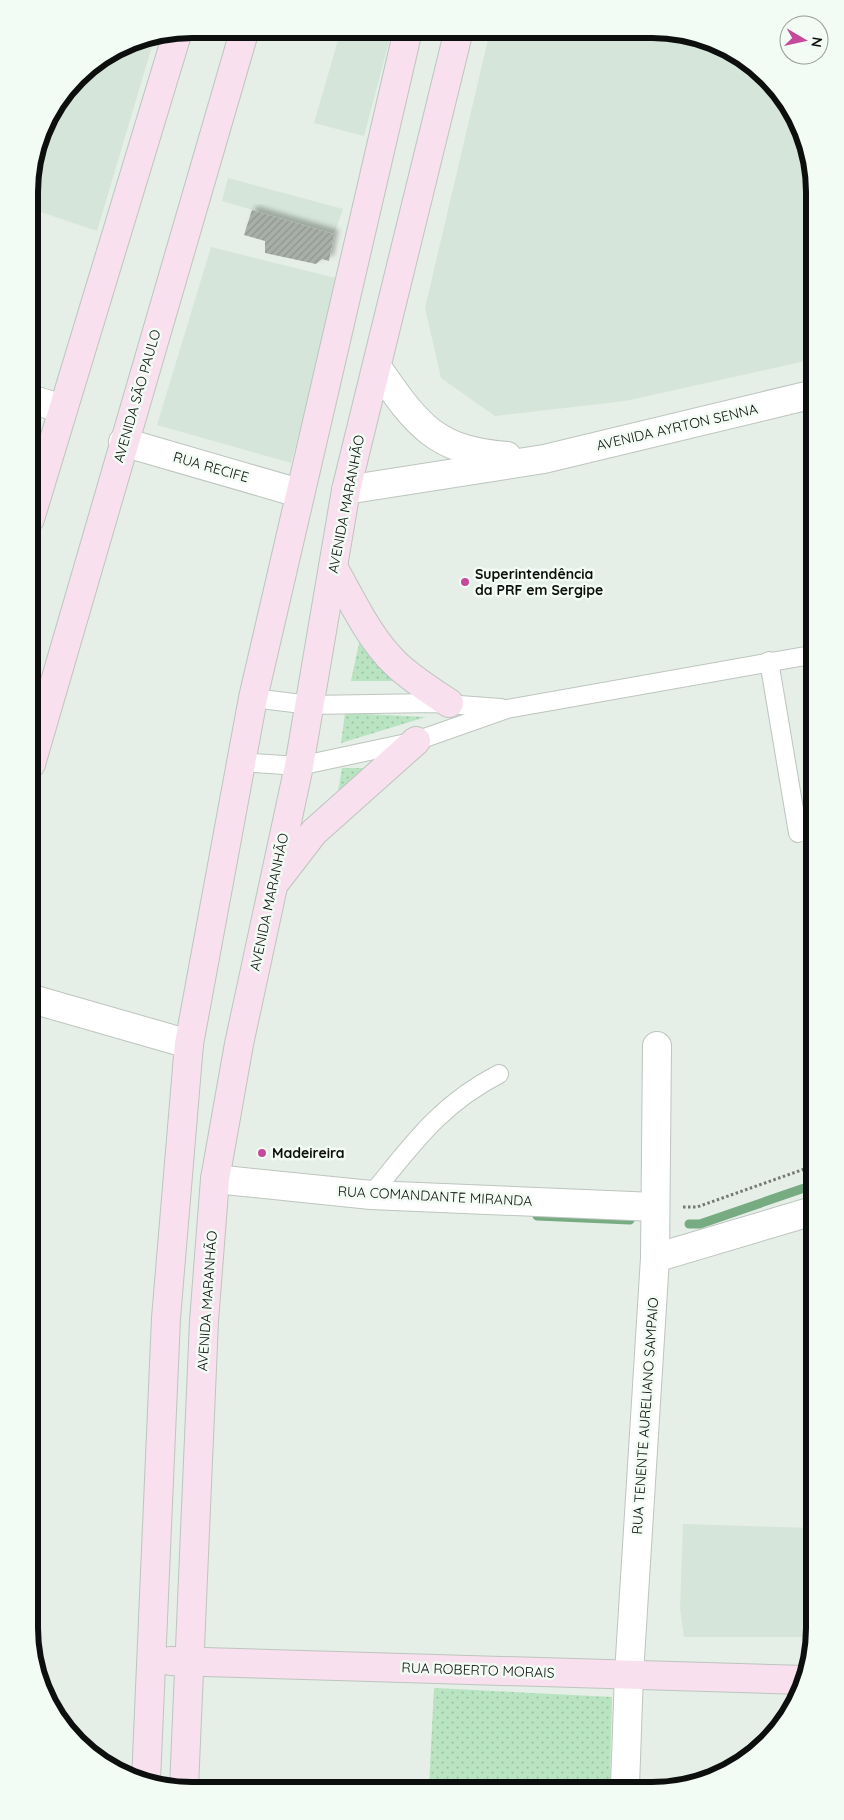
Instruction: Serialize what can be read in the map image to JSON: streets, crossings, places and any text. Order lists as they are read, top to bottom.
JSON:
{
  "streets": {
    "main road": ["AVENIDA SÃO PAULO", "AVENIDA MARANHÃO", "RUA ROBERTO MORAIS"],
    "street": [
      "AVENIDA AYRTON SENNA",
      "RUA RECIFE",
      "RUA COMANDANTE MIRANDA",
      "RUA TENENTE AURELIANO SAMPAIO"
    ]
  },
  "crossings": [
    ["AVENIDA SÃO PAULO", "RUA RECIFE"],
    ["AVENIDA AYRTON SENNA", "AVENIDA MARANHÃO"],
    ["AVENIDA MARANHÃO", "RUA COMANDANTE MIRANDA"],
    ["AVENIDA MARANHÃO", "RUA ROBERTO MORAIS"],
    ["RUA COMANDANTE MIRANDA", "RUA TENENTE AURELIANO SAMPAIO"],
    ["RUA TENENTE AURELIANO SAMPAIO", "RUA ROBERTO MORAIS"]
  ],
  "places": ["Superintendência da PRF em Sergipe", "Madeireira"],
  "north": "right"
}
